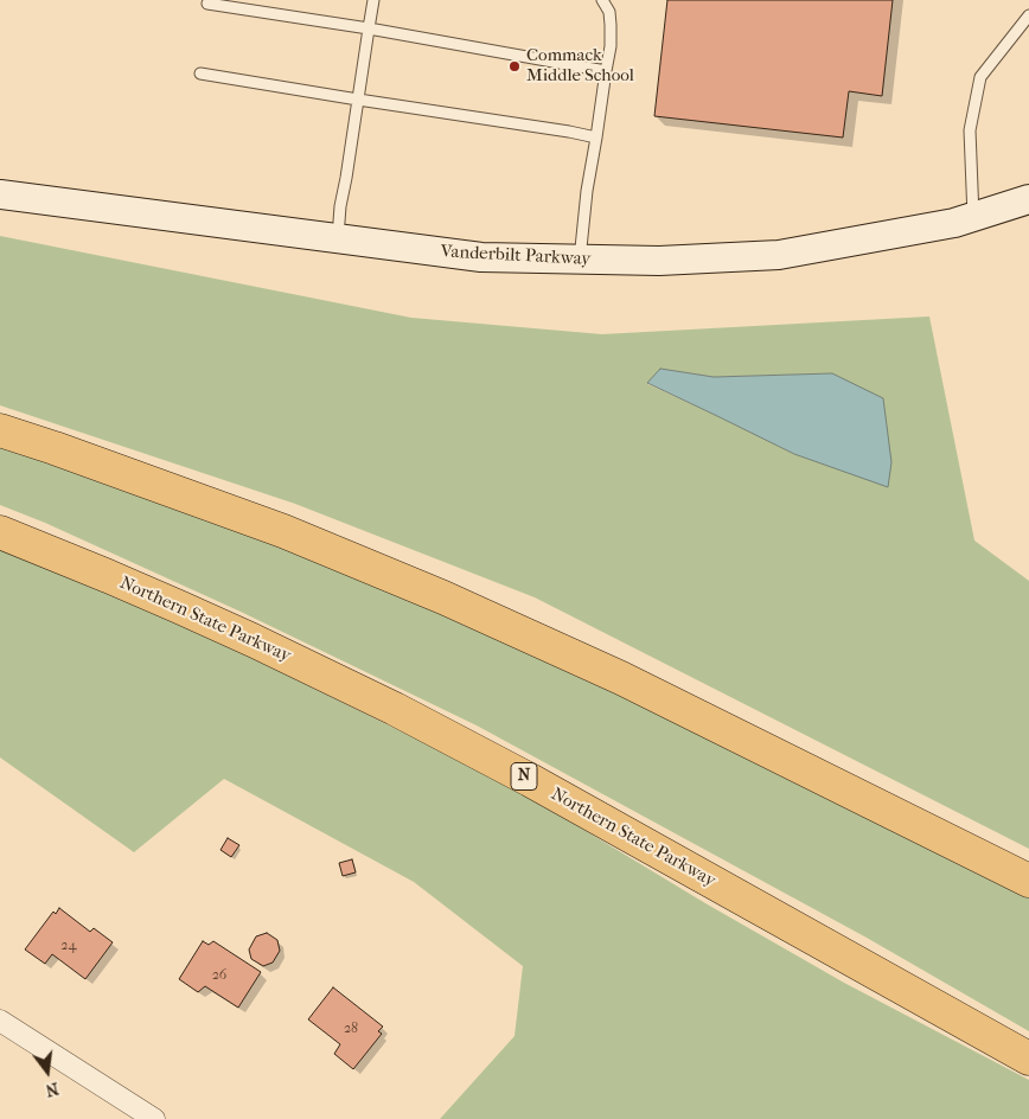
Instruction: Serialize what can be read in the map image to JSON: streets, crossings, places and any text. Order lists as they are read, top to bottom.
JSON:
{
  "streets": {
    "highway": ["Northern State Parkway", "N"],
    "main road": ["Vanderbilt Parkway"]
  },
  "places": ["Commack Middle School"],
  "house_numbers": ["24", "26", "28"],
  "north": "bottom"
}
